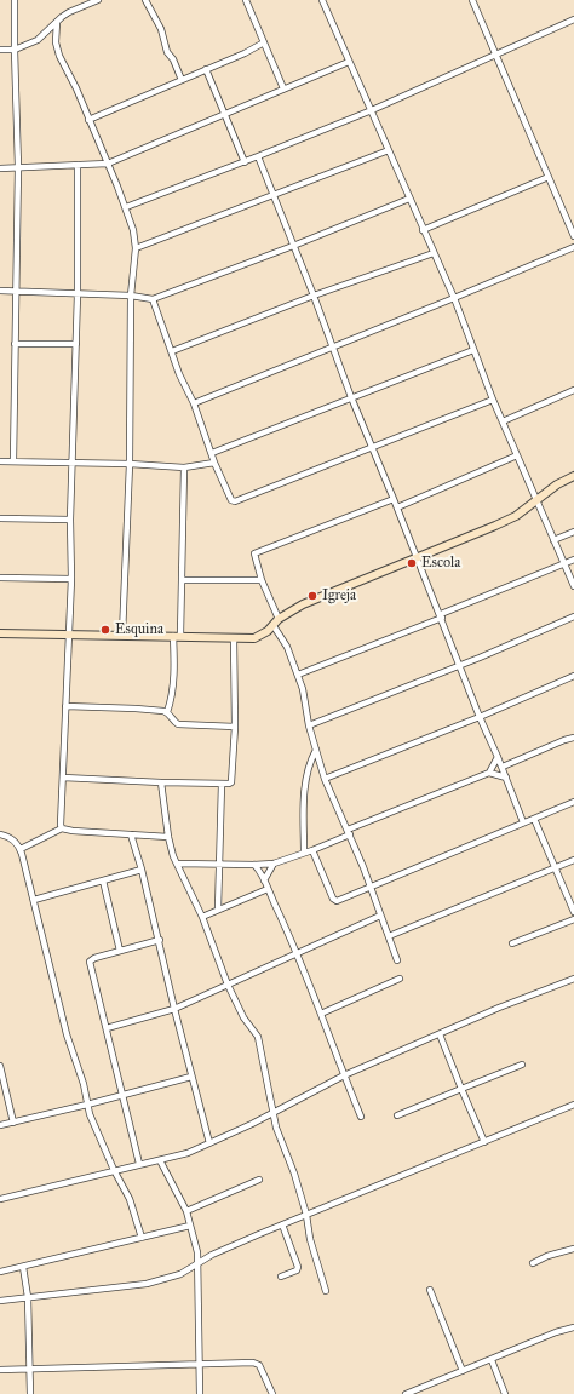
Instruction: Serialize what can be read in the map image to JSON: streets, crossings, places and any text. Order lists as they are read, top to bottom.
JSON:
{
  "places": ["Escola", "Igreja", "Esquina"]
}
